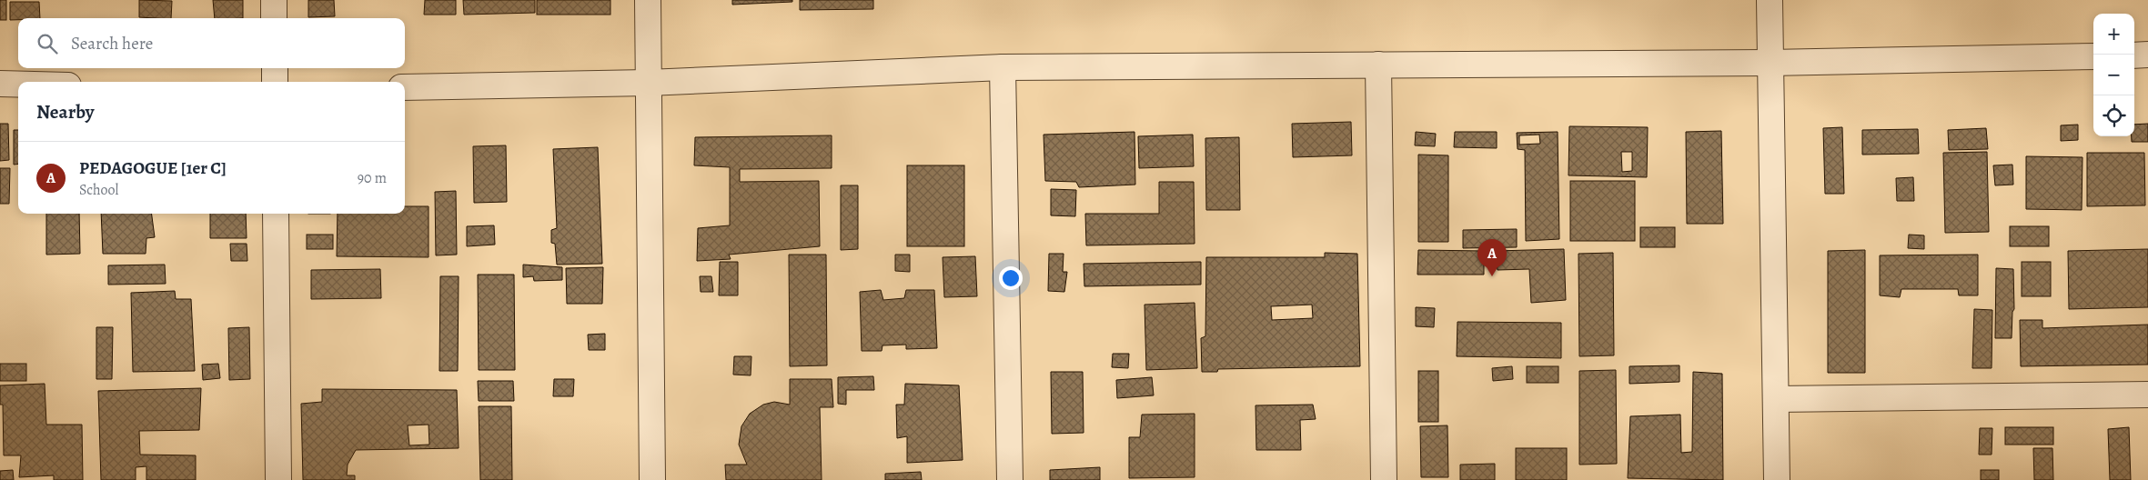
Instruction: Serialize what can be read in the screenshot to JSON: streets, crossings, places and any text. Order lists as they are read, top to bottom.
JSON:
{
  "page": {
    "map_buttons": ["+", "−"],
    "search": "Search here",
    "heading": "Nearby",
    "list": [
      {
        "mark": "A",
        "name": "PEDAGOGUE [1er C]",
        "note": "School",
        "value": "90 m"
      }
    ],
    "pins": "A"
  }
}
